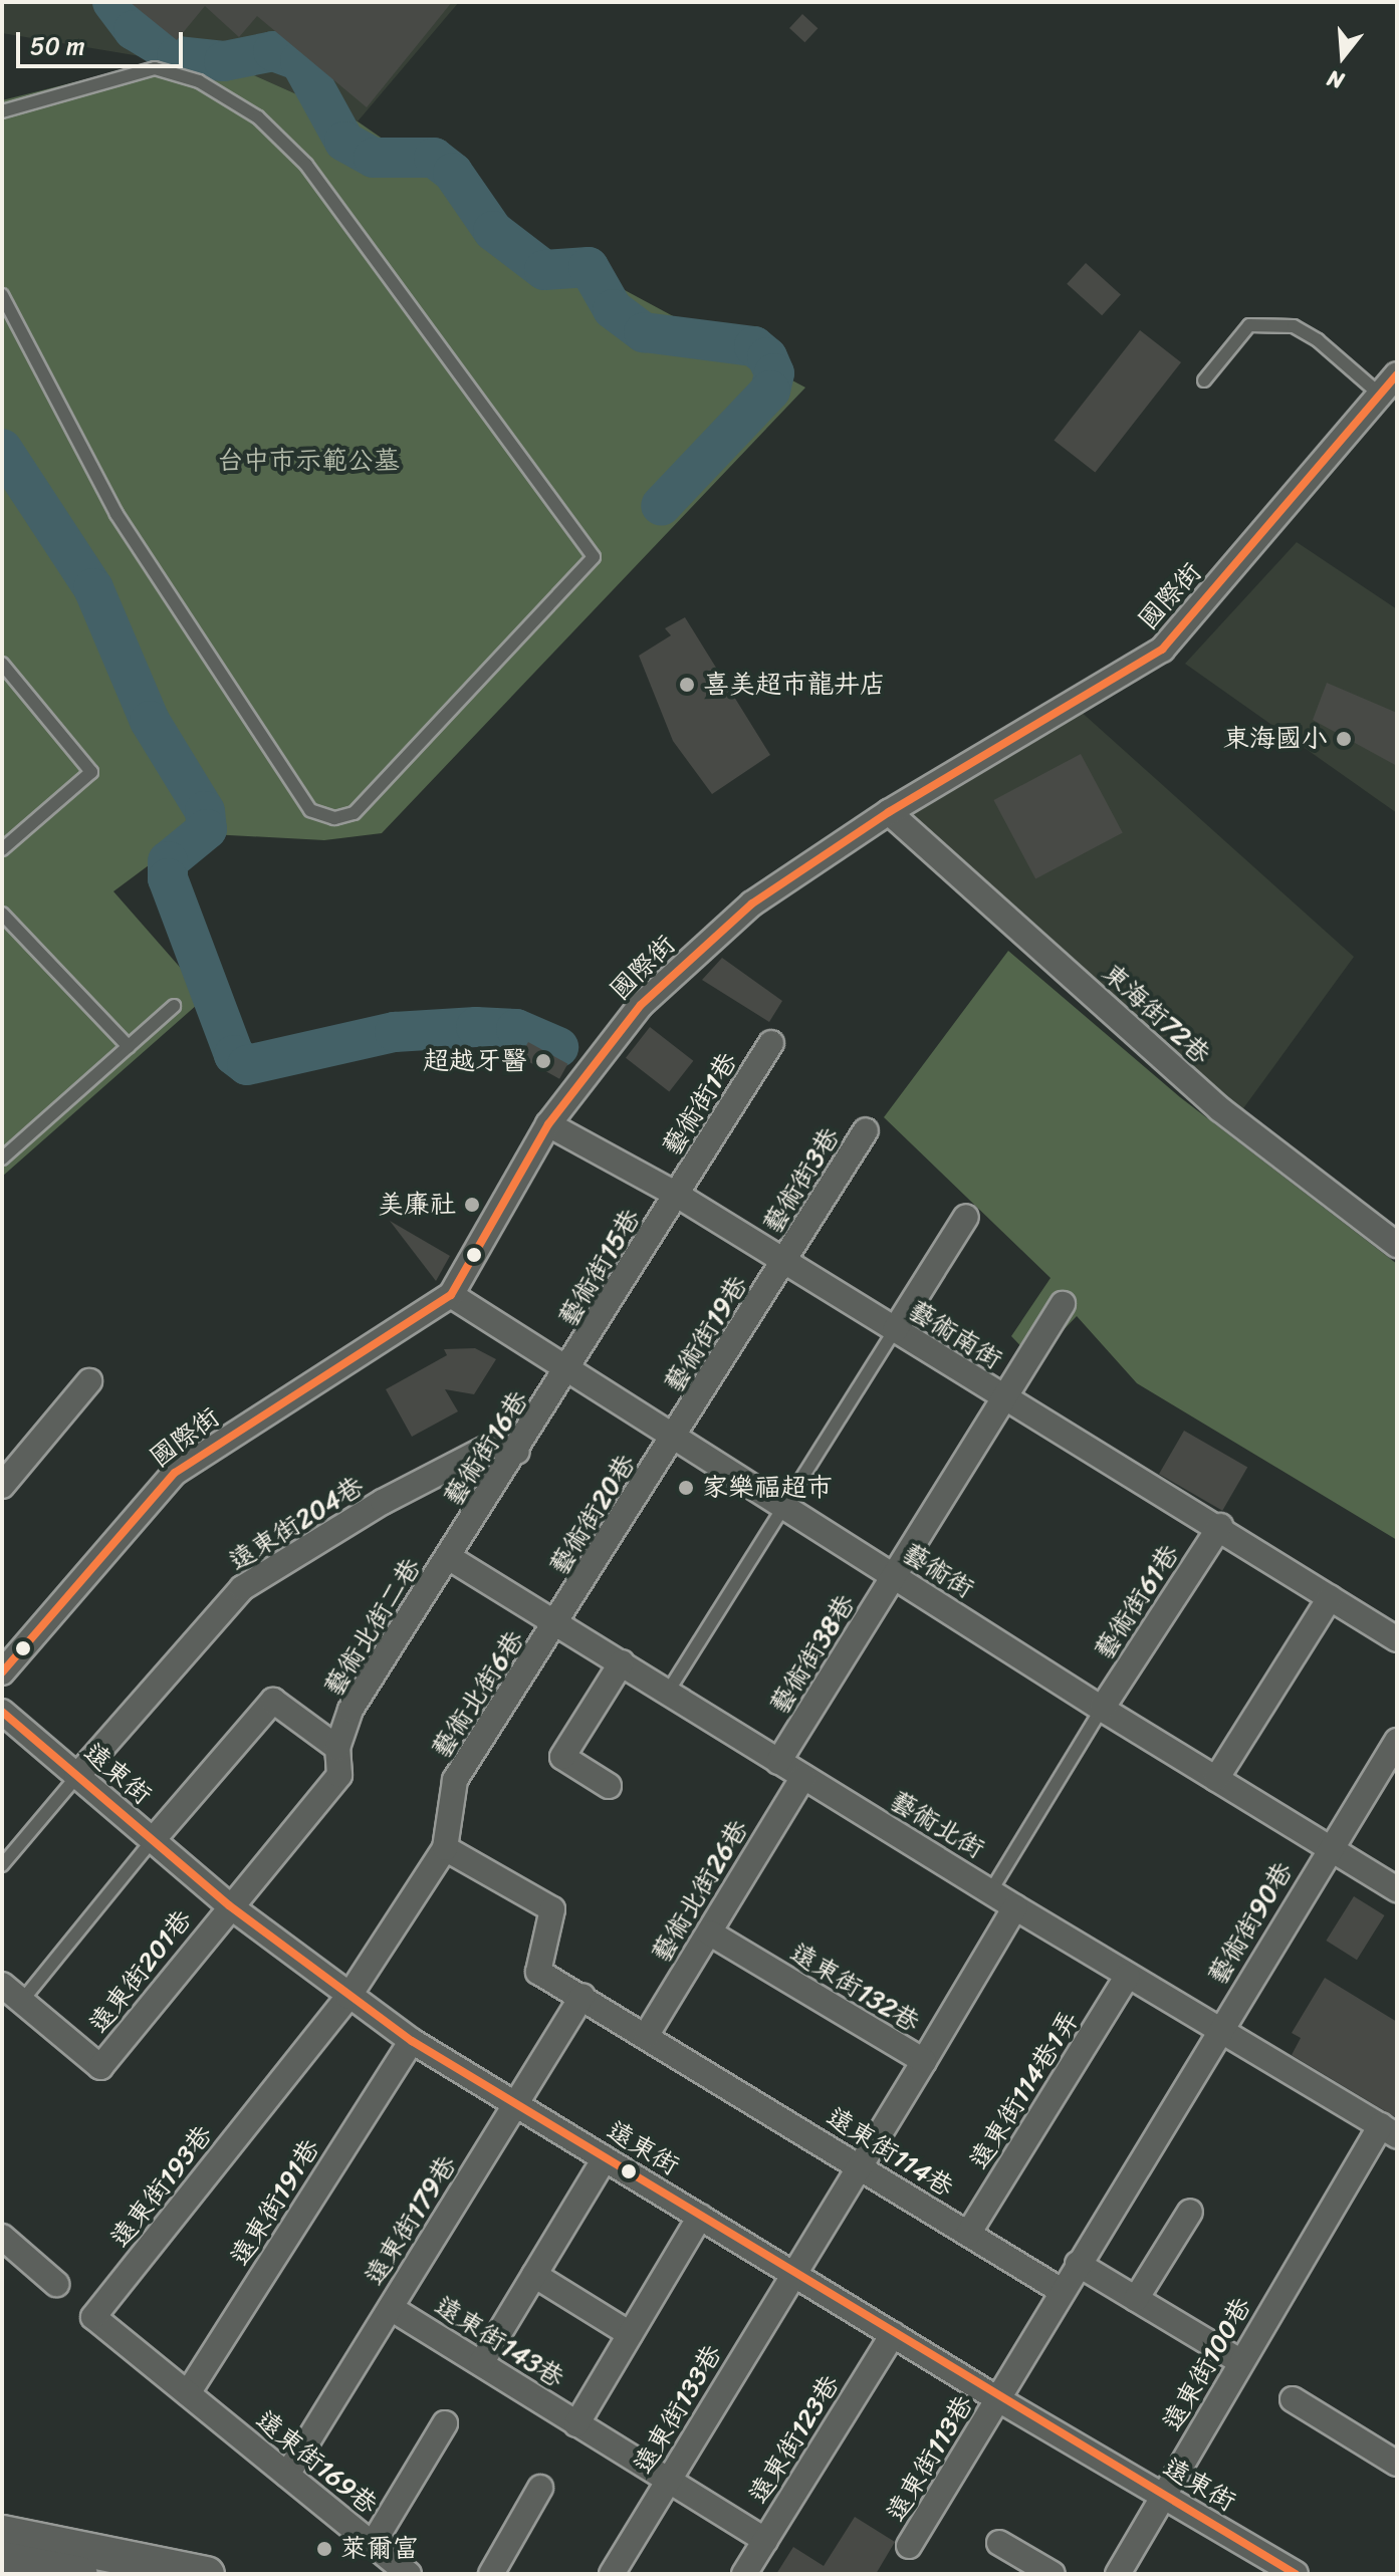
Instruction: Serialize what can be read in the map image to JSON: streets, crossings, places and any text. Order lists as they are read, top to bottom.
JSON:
{
  "streets": {
    "street": [
      "國際街",
      "東海街72巷",
      "藝術街1巷",
      "藝術街3巷",
      "藝術街15巷",
      "藝術街19巷",
      "藝術南街",
      "藝術街16巷",
      "藝術街20巷",
      "遠東街204巷",
      "藝術街",
      "藝術街61巷",
      "藝術北街二巷",
      "藝術街38巷",
      "藝術北街6巷",
      "遠東街",
      "藝術北街",
      "藝術北街26巷",
      "藝術街90巷",
      "遠東街201巷",
      "遠東街132巷",
      "遠東街114巷1弄",
      "遠東街114巷",
      "遠東街193巷",
      "遠東街191巷",
      "遠東街179巷",
      "遠東街143巷",
      "遠東街100巷",
      "遠東街133巷",
      "遠東街123巷",
      "遠東街113巷",
      "遠東街169巷"
    ]
  },
  "crossings": [
    ["國際街", "東海街72巷"],
    ["國際街", "藝術南街"],
    ["國際街", "藝術街"],
    ["藝術街1巷", "藝術街15巷"],
    ["藝術街1巷", "藝術南街"],
    ["藝術街3巷", "藝術街19巷"],
    ["藝術街3巷", "藝術南街"],
    ["藝術街15巷", "藝術南街"],
    ["藝術街15巷", "藝術街16巷"],
    ["藝術街15巷", "藝術街"],
    ["藝術街19巷", "藝術南街"],
    ["藝術街19巷", "藝術街20巷"],
    ["藝術街19巷", "藝術街"],
    ["藝術南街", "藝術街61巷"],
    ["藝術南街", "藝術街38巷"],
    ["藝術街16巷", "遠東街204巷"],
    ["藝術街16巷", "藝術街"],
    ["藝術街16巷", "藝術北街二巷"],
    ["藝術街16巷", "藝術北街"],
    ["藝術街20巷", "藝術街"],
    ["藝術街20巷", "藝術北街6巷"],
    ["藝術街20巷", "藝術北街"],
    ["遠東街204巷", "遠東街"],
    ["藝術街", "藝術街61巷"],
    ["藝術街", "藝術街38巷"],
    ["藝術街", "藝術街90巷"],
    ["藝術北街二巷", "遠東街"],
    ["藝術北街二巷", "藝術北街"],
    ["藝術北街二巷", "遠東街201巷"],
    ["藝術街38巷", "藝術北街"],
    ["藝術北街6巷", "藝術北街"],
    ["藝術北街6巷", "遠東街114巷"],
    ["遠東街", "遠東街201巷"],
    ["遠東街", "遠東街132巷"],
    ["遠東街", "遠東街193巷"],
    ["遠東街", "遠東街191巷"],
    ["遠東街", "遠東街179巷"],
    ["遠東街", "遠東街143巷"],
    ["遠東街", "遠東街100巷"],
    ["遠東街", "遠東街133巷"],
    ["遠東街", "遠東街123巷"],
    ["遠東街", "遠東街113巷"],
    ["藝術北街", "藝術北街26巷"],
    ["藝術北街", "藝術街90巷"],
    ["藝術北街", "遠東街114巷1弄"],
    ["藝術北街", "遠東街100巷"],
    ["藝術北街26巷", "遠東街132巷"],
    ["藝術北街26巷", "遠東街114巷"],
    ["藝術街90巷", "遠東街114巷"],
    ["遠東街132巷", "遠東街114巷"],
    ["遠東街132巷", "遠東街133巷"],
    ["遠東街114巷1弄", "遠東街114巷"],
    ["遠東街114巷", "遠東街179巷"],
    ["遠東街193巷", "遠東街191巷"],
    ["遠東街193巷", "遠東街169巷"],
    ["遠東街191巷", "遠東街169巷"],
    ["遠東街179巷", "遠東街143巷"],
    ["遠東街179巷", "遠東街169巷"],
    ["遠東街143巷", "遠東街133巷"],
    ["遠東街143巷", "遠東街123巷"]
  ],
  "parks": ["台中市示範公墓"],
  "places": [
    "喜美超市龍井店",
    "東海國小",
    "超越牙醫",
    "美廉社",
    "家樂福超市",
    "萊爾富"
  ],
  "scale_bar": "50 m",
  "north": "bottom"
}
